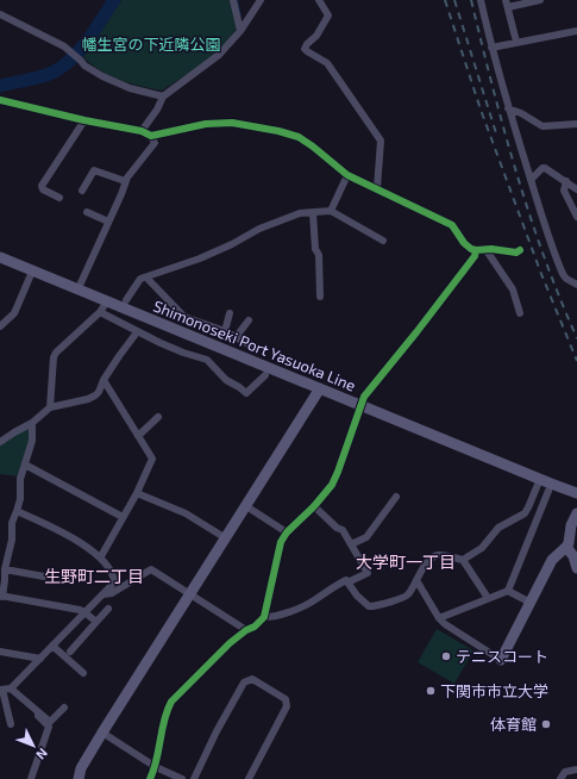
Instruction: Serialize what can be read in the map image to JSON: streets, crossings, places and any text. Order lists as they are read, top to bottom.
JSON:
{
  "streets": {
    "street": ["Shimonoseki Port Yasuoka Line"]
  },
  "districts": ["大学町一丁目", "生野町二丁目"],
  "parks": ["幡生宮の下近隣公園"],
  "places": ["テニスコート", "下関市市立大学", "体育館"],
  "north": "bottom right"
}
